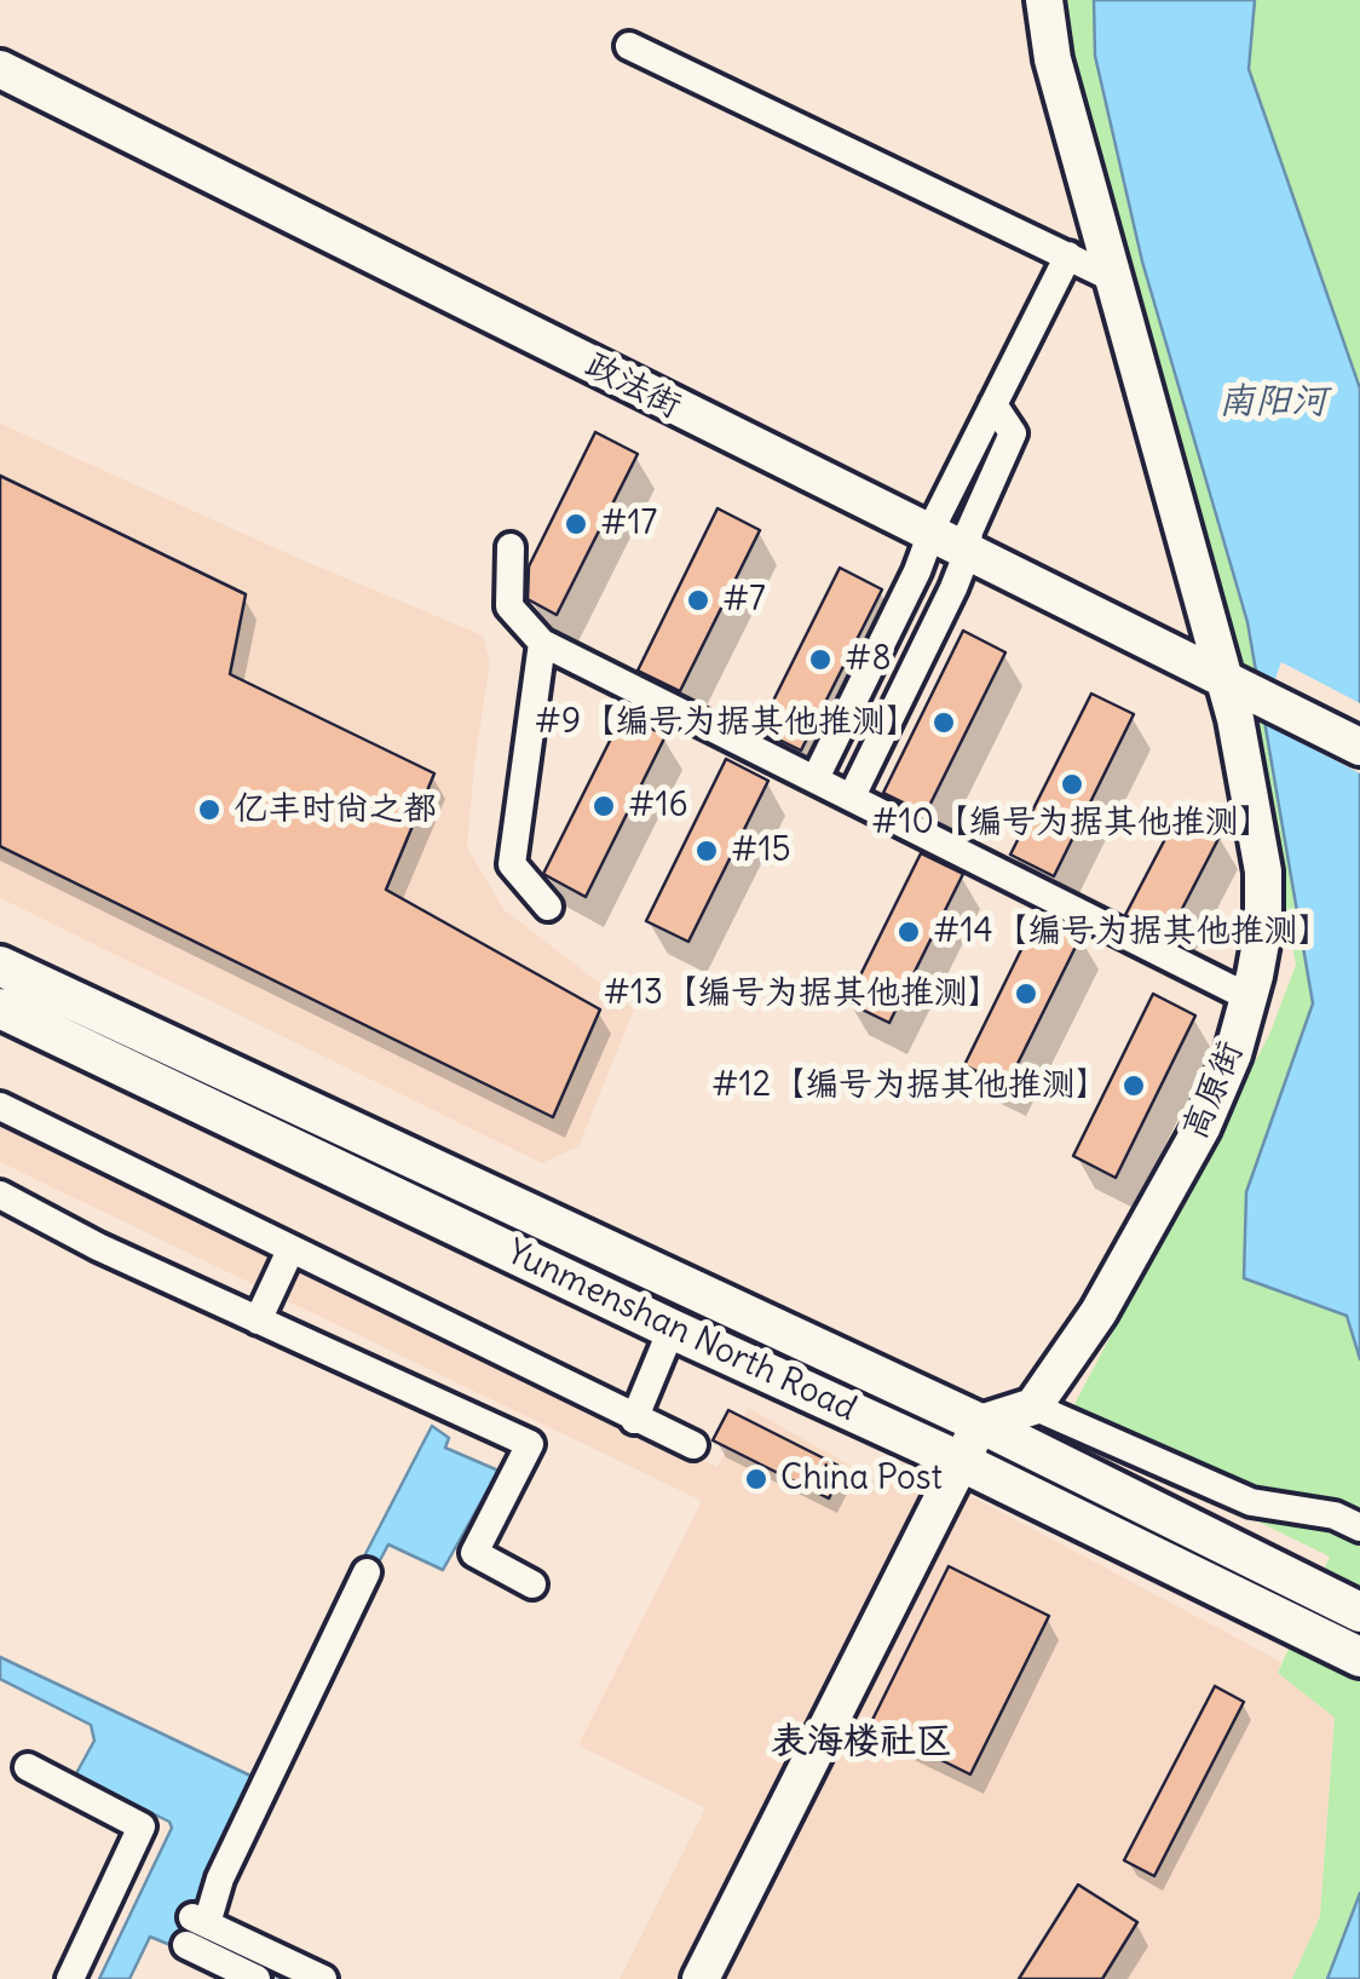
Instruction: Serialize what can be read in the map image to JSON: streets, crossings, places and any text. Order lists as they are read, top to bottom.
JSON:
{
  "streets": {
    "main road": ["Yunmenshan North Road"],
    "street": ["政法街", "高原街"]
  },
  "crossings": [
    ["政法街", "高原街"]
  ],
  "districts": ["表海楼社区"],
  "water": ["南阳河"],
  "places": [
    "#17",
    "#7",
    "#8",
    "#9【编号为据其他推测】",
    "#10【编号为据其他推测】",
    "#16",
    "亿丰时尚之都",
    "#15",
    "#14【编号为据其他推测】",
    "#13【编号为据其他推测】",
    "#12【编号为据其他推测】",
    "China Post"
  ]
}
